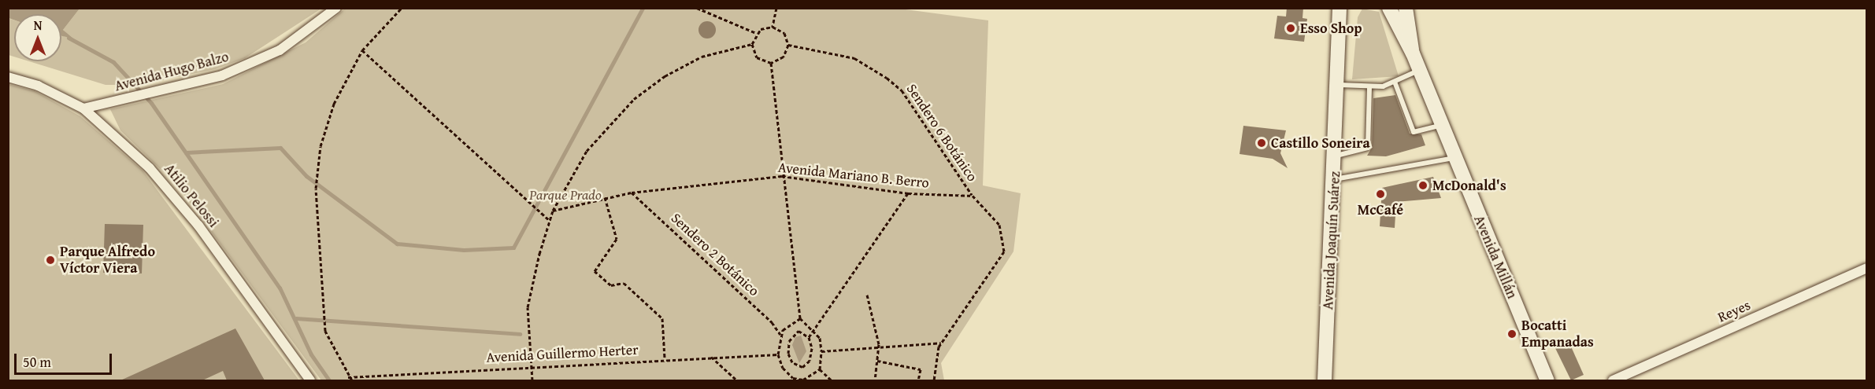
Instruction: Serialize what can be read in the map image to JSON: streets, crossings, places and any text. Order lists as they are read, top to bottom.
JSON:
{
  "streets": {
    "main road": ["Avenida Joaquín Suárez", "Avenida Millán"],
    "street": ["Avenida Hugo Balzo", "Atilio Pelossi", "Reyes"],
    "path": [
      "Sendero 6 Botánico",
      "Avenida Mariano B. Berro",
      "Sendero 2 Botánico",
      "Avenida Guillermo Herter"
    ]
  },
  "crossings": [
    ["Avenida Hugo Balzo", "Atilio Pelossi"],
    ["Sendero 6 Botánico", "Avenida Mariano B. Berro"],
    ["Avenida Mariano B. Berro", "Sendero 2 Botánico"]
  ],
  "parks": ["Parque Prado"],
  "places": [
    "Esso Shop",
    "Castillo Soneira",
    "McDonald's",
    "McCafé",
    "Parque Alfredo Víctor Viera",
    "Bocatti Empanadas"
  ],
  "scale_bar": "50 m",
  "north": "top"
}
